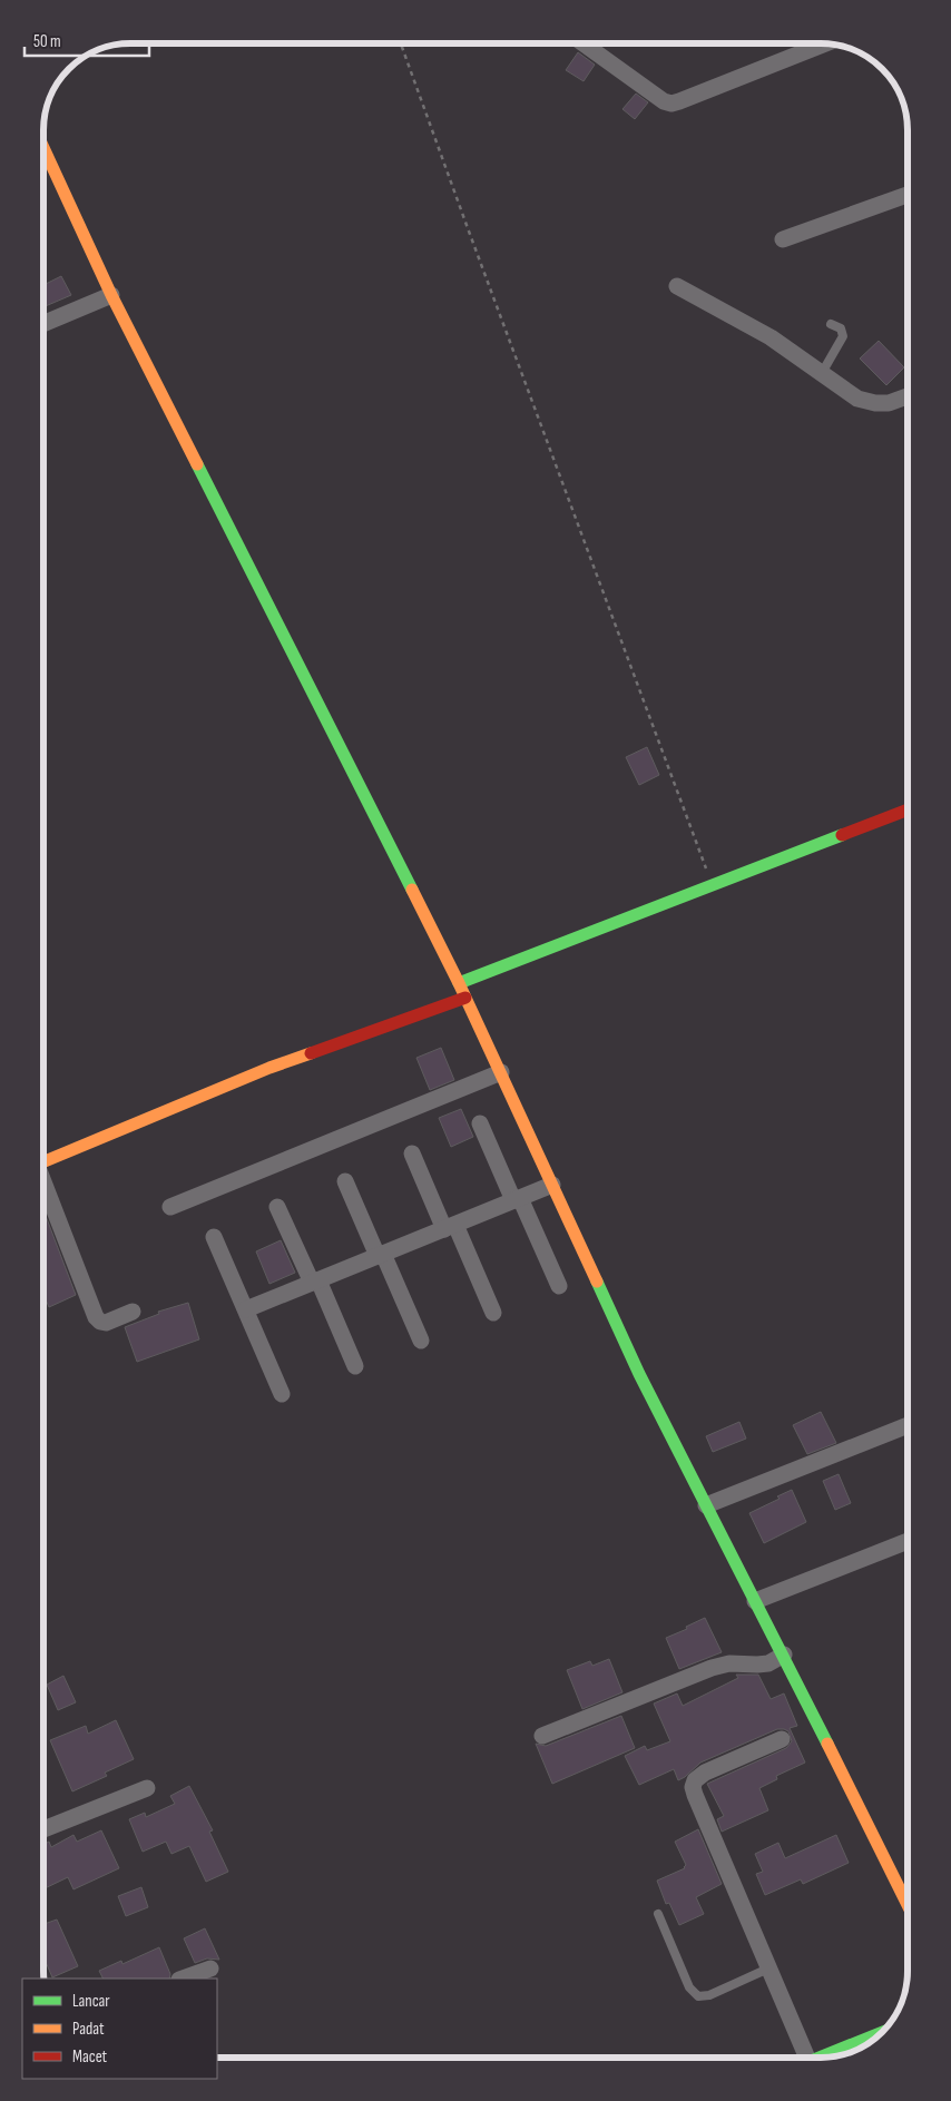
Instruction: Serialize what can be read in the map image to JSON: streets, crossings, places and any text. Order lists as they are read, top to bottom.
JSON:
{
  "legend": ["Lancar", "Padat", "Macet"],
  "scale_bar": "50 m"
}
